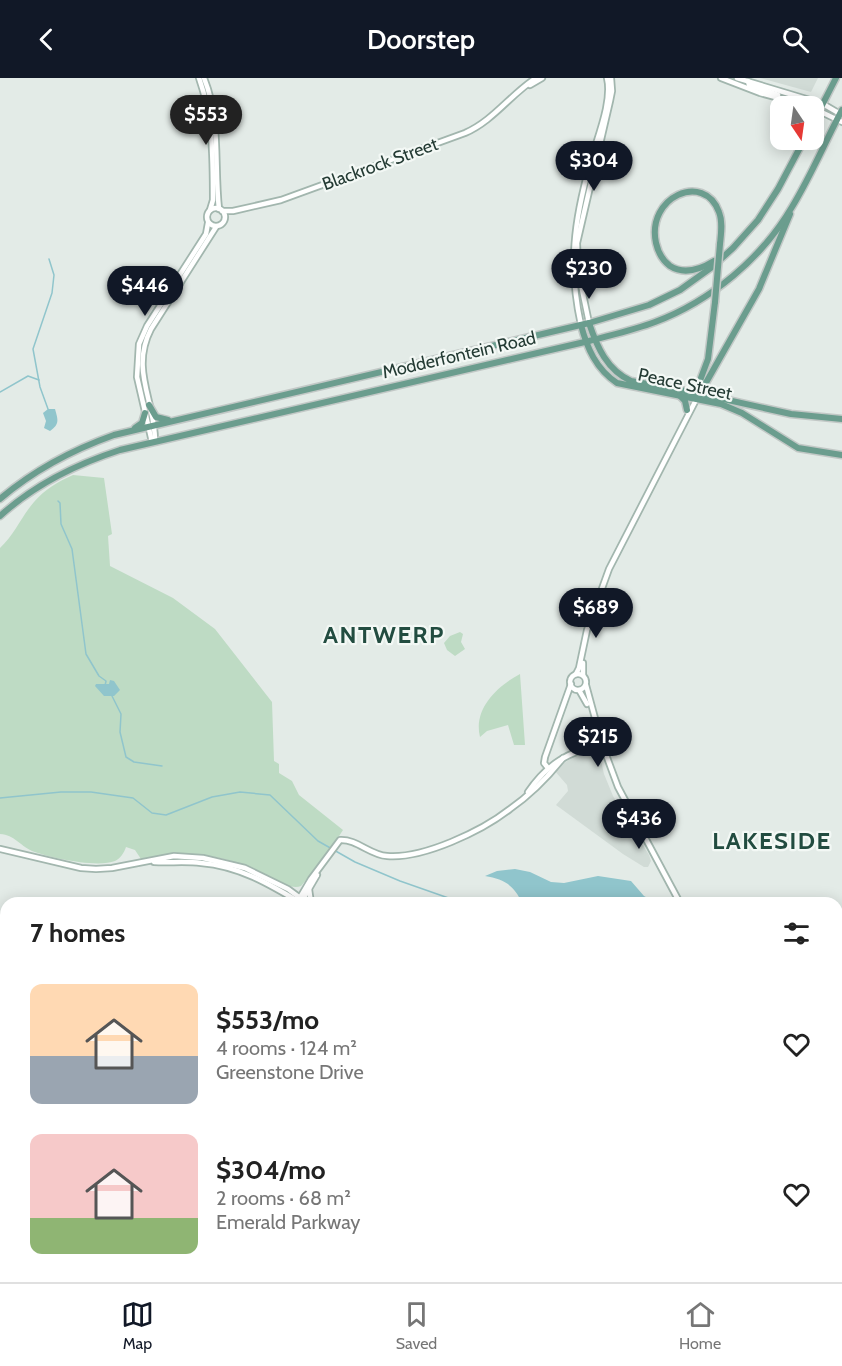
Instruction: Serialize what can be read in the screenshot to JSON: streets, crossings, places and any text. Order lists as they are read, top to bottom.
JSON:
{
  "streets": {
    "main road": ["Modderfontein Road", "Peace Street"],
    "street": ["Blackrock Street"]
  },
  "crossings": [
    ["Modderfontein Road", "Peace Street"]
  ],
  "districts": ["ANTWERP", "LAKESIDE"],
  "north": "bottom",
  "page": {
    "header": "Doorstep",
    "price": [
      "$553",
      "$304",
      "$230",
      "$446",
      "$689",
      "$215",
      "$436"
    ],
    "heading": "7 homes",
    "list": [
      {
        "name": "$553/mo",
        "note": "4 rooms · 124 m² · Greenstone Drive"
      },
      {
        "name": "$304/mo",
        "note": "2 rooms · 68 m² · Emerald Parkway"
      }
    ],
    "tabs": ["Map", "Saved", "Home"]
  }
}
